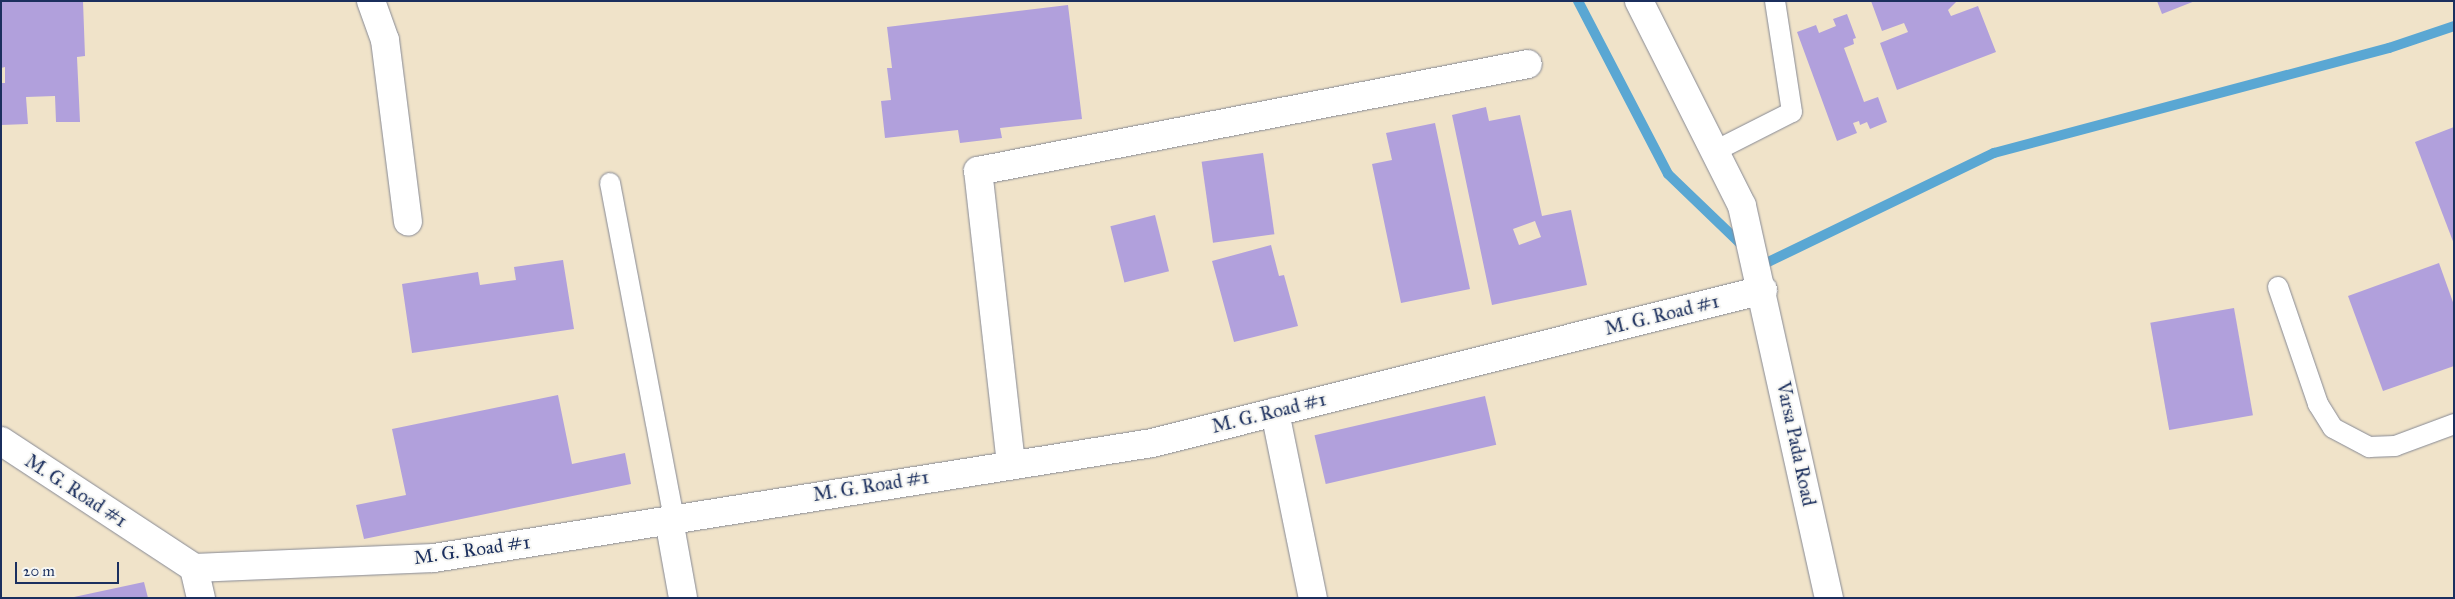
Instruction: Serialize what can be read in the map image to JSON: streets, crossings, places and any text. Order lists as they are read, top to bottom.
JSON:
{
  "streets": {
    "street": ["M. G. Road #1", "Varsa Pada Road"]
  },
  "crossings": [
    ["M. G. Road #1", "Varsa Pada Road"]
  ],
  "scale_bar": "20 m"
}
